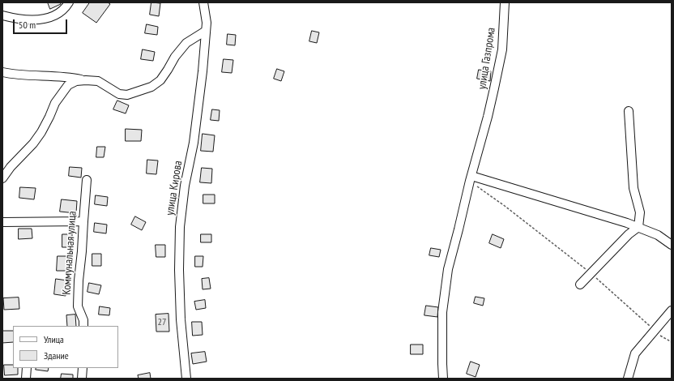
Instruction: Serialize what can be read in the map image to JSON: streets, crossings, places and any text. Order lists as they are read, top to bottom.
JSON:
{
  "streets": {
    "street": ["улица Газпрома", "улица Кирова", "Коммунальная улица"]
  },
  "house_numbers": ["27"],
  "legend": ["Улица", "Здание"],
  "scale_bar": "50 m"
}
